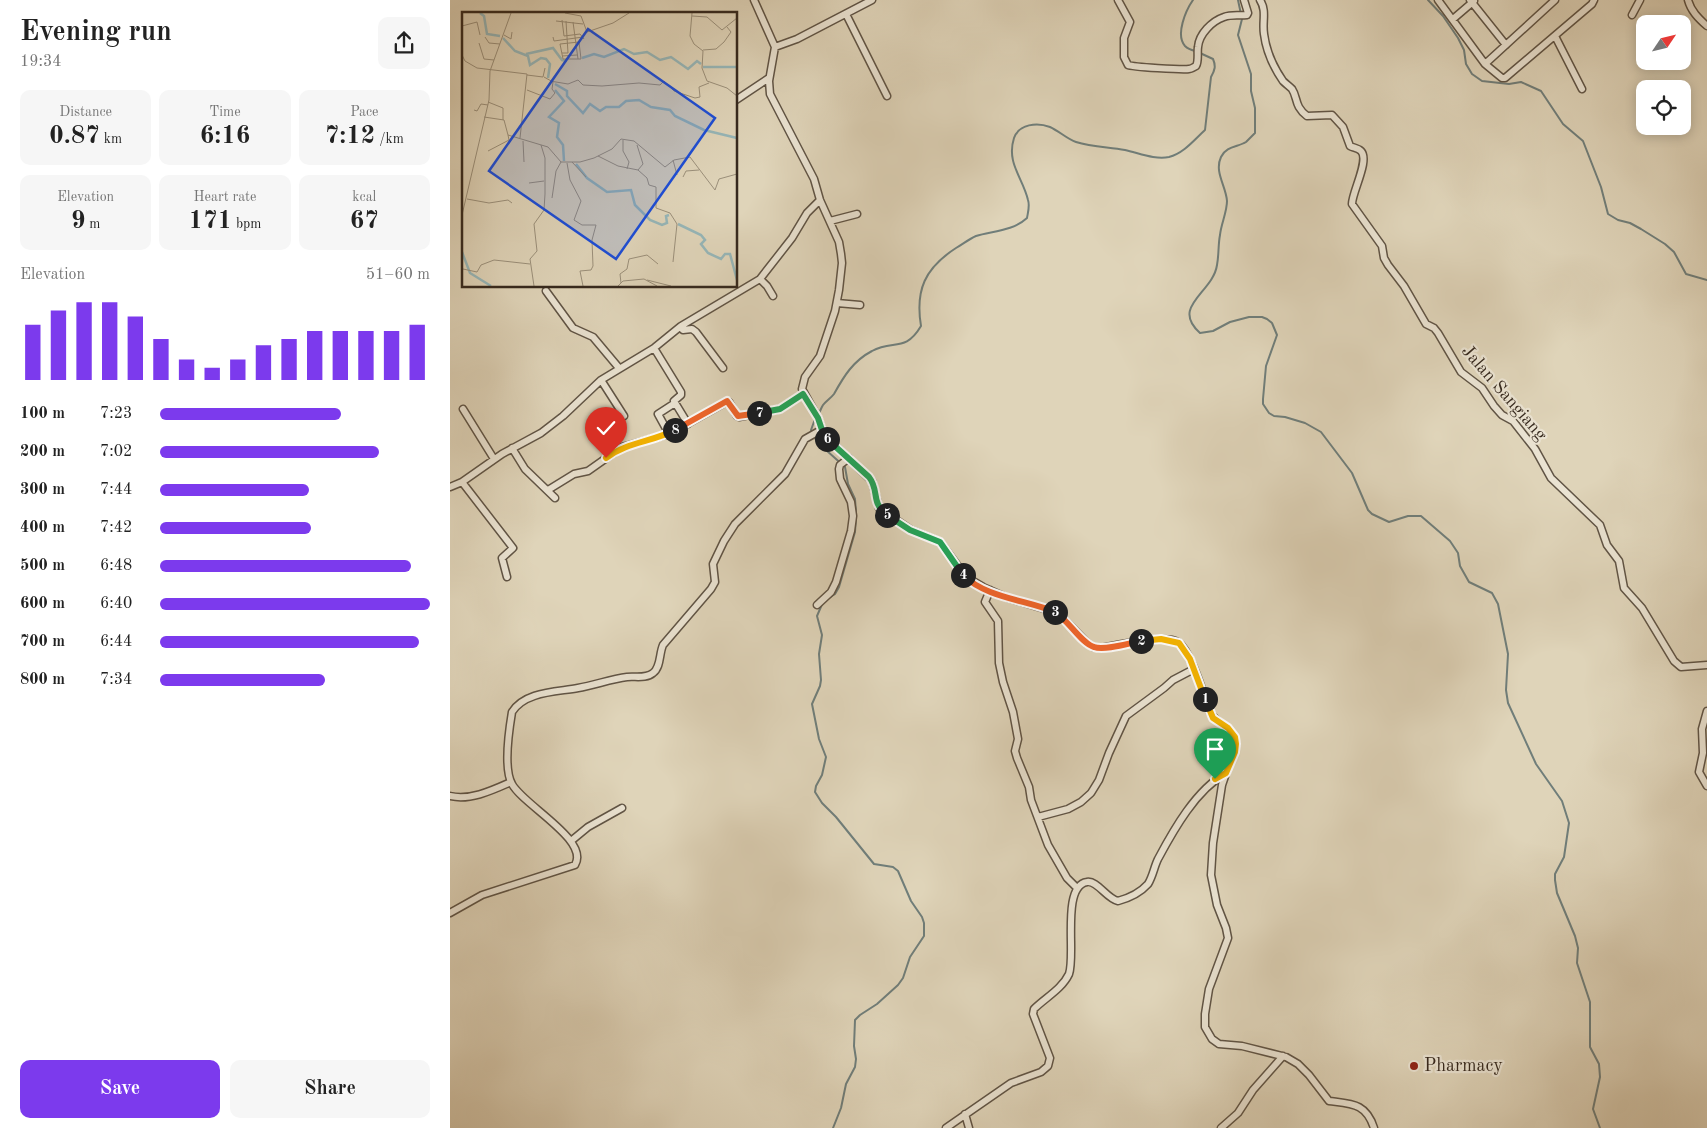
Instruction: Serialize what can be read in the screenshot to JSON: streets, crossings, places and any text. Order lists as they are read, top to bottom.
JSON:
{
  "streets": {
    "street": ["Jalan Sangiang"]
  },
  "places": ["Pharmacy"],
  "north": "top right",
  "page": {
    "heading": ["Evening run", "19:34"],
    "stats": [
      ["Distance", "0.87 km"],
      ["Time", "6:16"],
      ["Pace", "7:12 /km"],
      ["Elevation", "9 m"],
      ["Heart rate", "171 bpm"],
      ["kcal", "67"]
    ],
    "chart": ["Elevation", "51–60 m"],
    "list": [
      {
        "name": "100 m",
        "note": "7:23"
      },
      {
        "name": "200 m",
        "note": "7:02"
      },
      {
        "name": "300 m",
        "note": "7:44"
      },
      {
        "name": "400 m",
        "note": "7:42"
      },
      {
        "name": "500 m",
        "note": "6:48"
      },
      {
        "name": "600 m",
        "note": "6:40"
      },
      {
        "name": "700 m",
        "note": "6:44"
      },
      {
        "name": "800 m",
        "note": "7:34"
      }
    ],
    "pins": [
      "7",
      "8",
      "6",
      "5",
      "4",
      "3",
      "2",
      "1"
    ],
    "buttons": ["Save", "Share"]
  }
}
